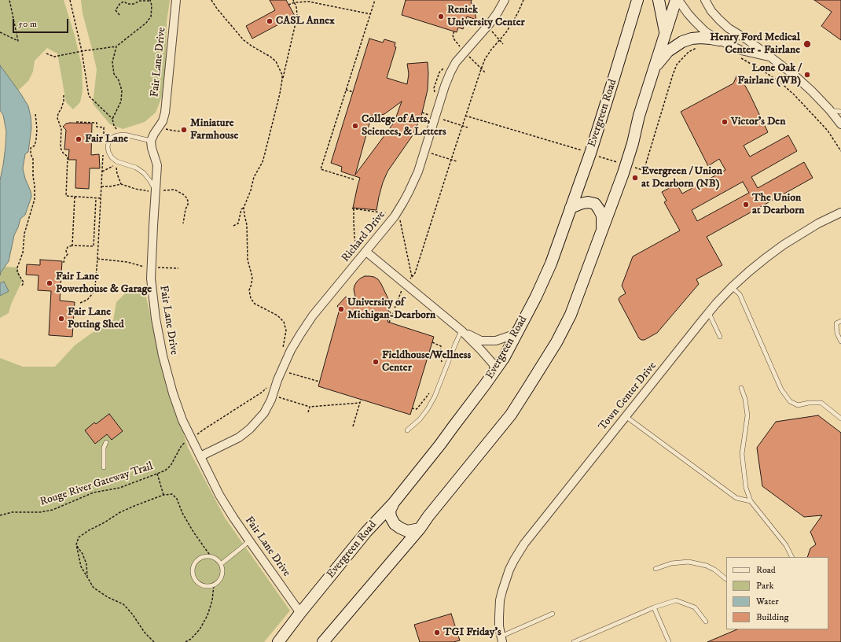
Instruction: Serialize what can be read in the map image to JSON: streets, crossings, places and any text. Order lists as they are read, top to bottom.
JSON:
{
  "streets": {
    "street": [
      "Fair Lane Drive",
      "Evergreen Road",
      "Richard Drive",
      "Town Center Drive"
    ],
    "path": ["Rouge River Gateway Trail"]
  },
  "crossings": [
    ["Fair Lane Drive", "Evergreen Road"],
    ["Fair Lane Drive", "Richard Drive"],
    ["Fair Lane Drive", "Rouge River Gateway Trail"]
  ],
  "places": [
    "Renick University Center",
    "CASL Annex",
    "Henry Ford Medical Center - Fairlane",
    "Lone Oak / Fairlane (WB)",
    "Victor's Den",
    "College of Arts, Sciences, & Letters",
    "Miniature Farmhouse",
    "Fair Lane",
    "Evergreen / Union at Dearborn (NB)",
    "The Union at Dearborn",
    "Fair Lane Powerhouse & Garage",
    "University of Michigan-Dearborn",
    "Fair Lane Potting Shed",
    "Fieldhouse/Wellness Center",
    "TGI Friday's"
  ],
  "legend": [
    "Road",
    "Park",
    "Water",
    "Building"
  ],
  "scale_bar": "50 m"
}
